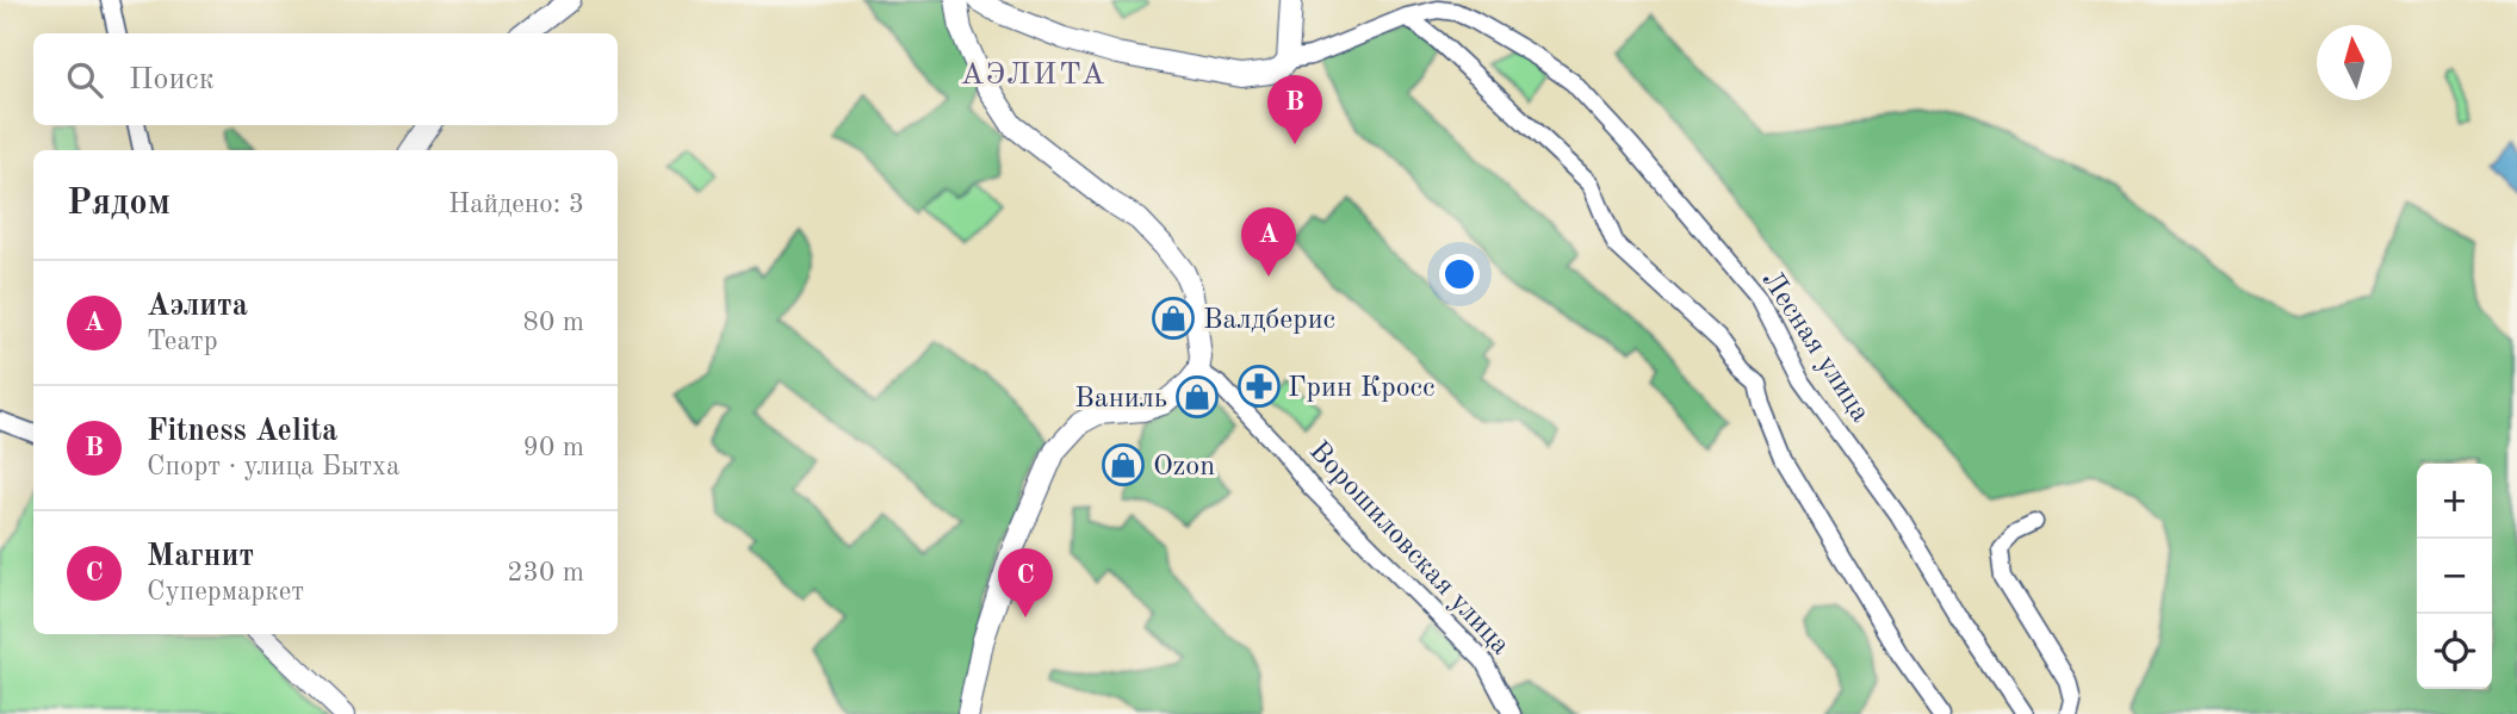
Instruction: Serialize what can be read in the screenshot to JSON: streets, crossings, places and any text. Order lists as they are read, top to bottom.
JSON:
{
  "streets": {
    "street": ["Лесная улица", "Ворошиловская улица"]
  },
  "districts": ["АЭЛИТА"],
  "places": {
    "shop": ["Валдберис", "Ваниль", "Ozon"],
    "pharmacy": ["Грин Кросс"]
  },
  "north": "top",
  "page": {
    "search": "Поиск",
    "pins": ["B", "A", "C"],
    "heading": ["Рядом", "Найдено: 3"],
    "list": [
      {
        "mark": "A",
        "name": "Аэлита",
        "note": "Театр",
        "value": "80 m"
      },
      {
        "mark": "B",
        "name": "Fitness Aelita",
        "note": "Спорт · улица Бытха",
        "value": "90 m"
      },
      {
        "mark": "C",
        "name": "Магнит",
        "note": "Супермаркет",
        "value": "230 m"
      }
    ],
    "map_buttons": ["+", "−"]
  }
}
